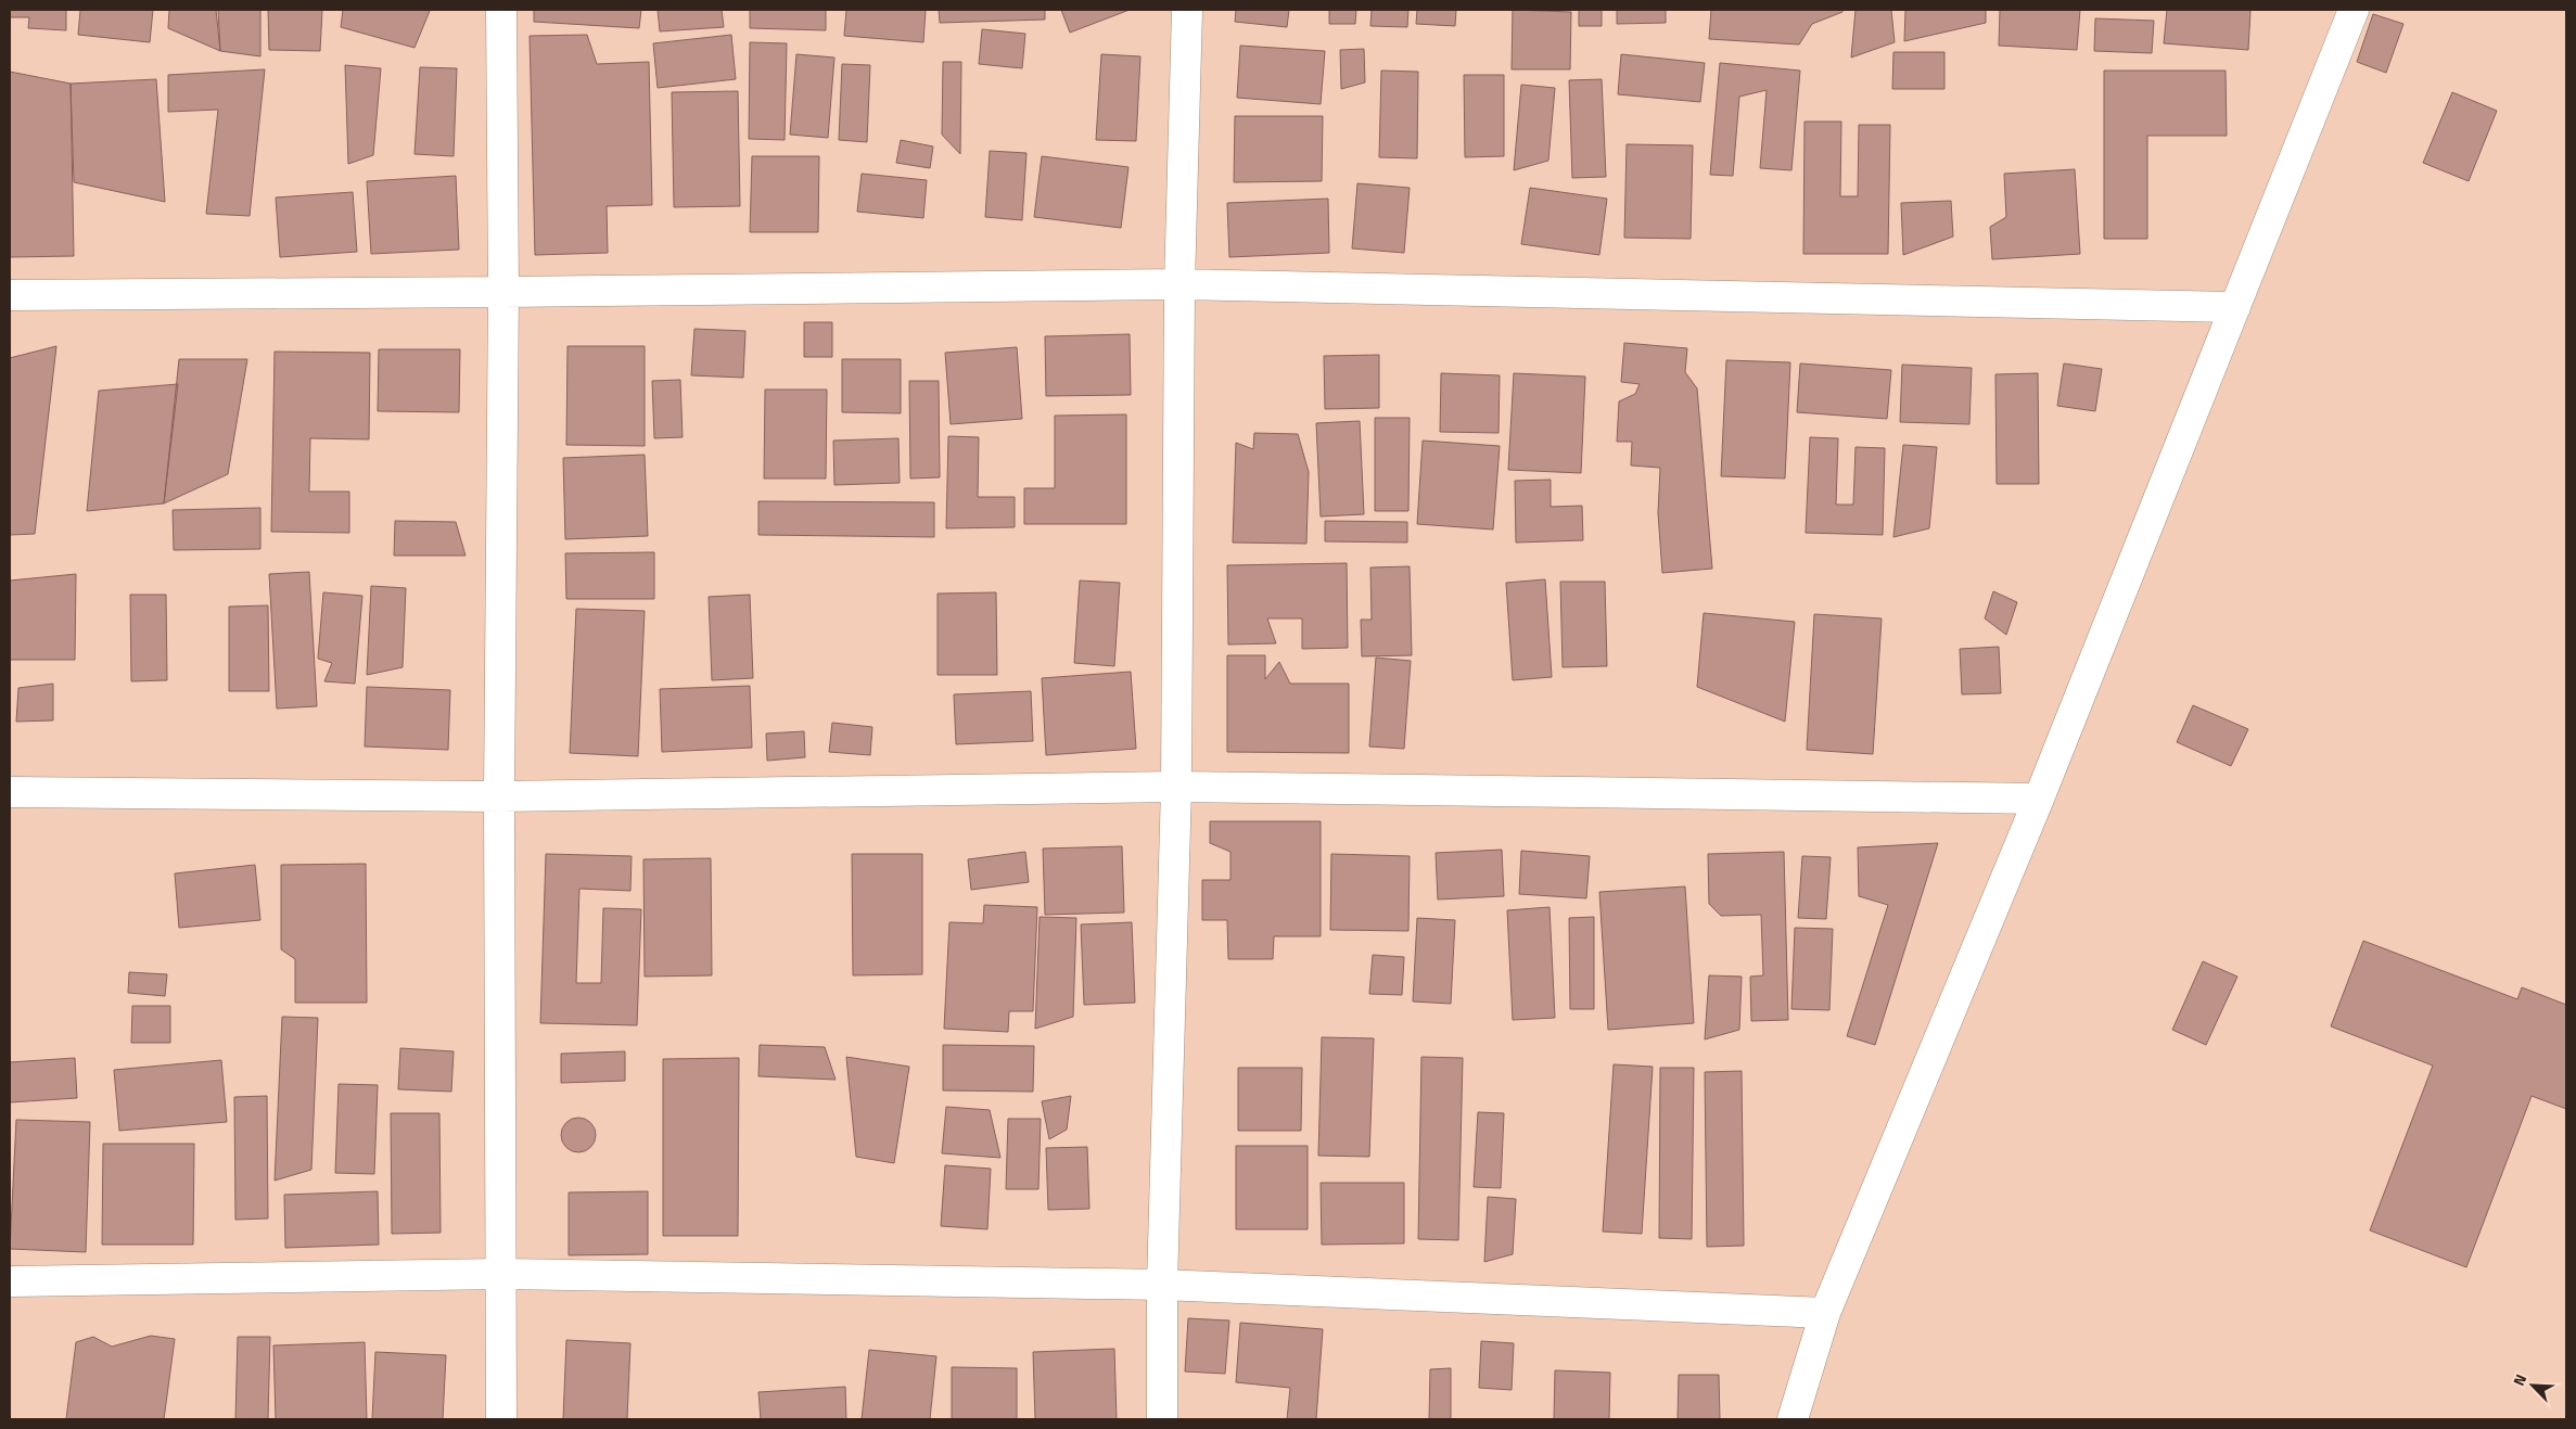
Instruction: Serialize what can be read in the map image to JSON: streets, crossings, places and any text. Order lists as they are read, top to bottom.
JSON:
{
  "north": "top left"
}
